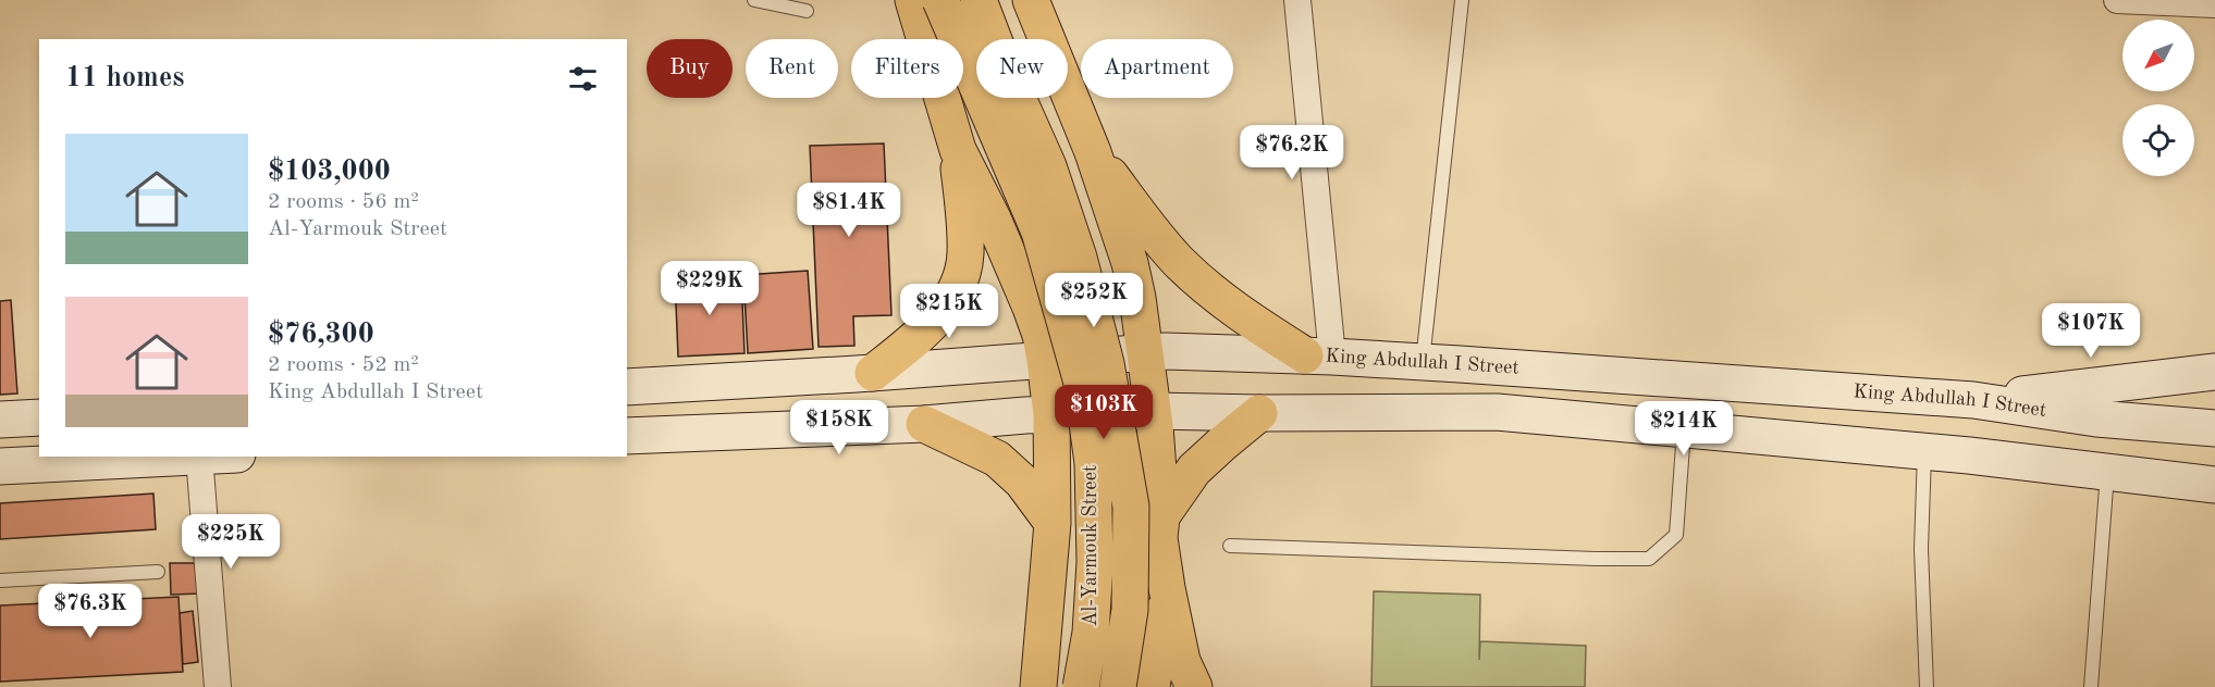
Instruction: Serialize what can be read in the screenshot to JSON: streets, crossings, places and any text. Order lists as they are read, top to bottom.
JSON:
{
  "streets": {
    "highway": ["Al-Yarmouk Street"],
    "main road": ["King Abdullah I Street"]
  },
  "north": "bottom left",
  "page": {
    "chip": [
      "Buy",
      "Rent",
      "Filters",
      "New",
      "Apartment"
    ],
    "heading": "11 homes",
    "list": [
      {
        "name": "$103,000",
        "note": "2 rooms · 56 m² · Al-Yarmouk Street"
      },
      {
        "name": "$76,300",
        "note": "2 rooms · 52 m² · King Abdullah I Street"
      }
    ],
    "price": [
      "$76.2K",
      "$81.4K",
      "$229K",
      "$252K",
      "$215K",
      "$107K",
      "$103K",
      "$158K",
      "$214K",
      "$225K",
      "$76.3K"
    ]
  }
}
